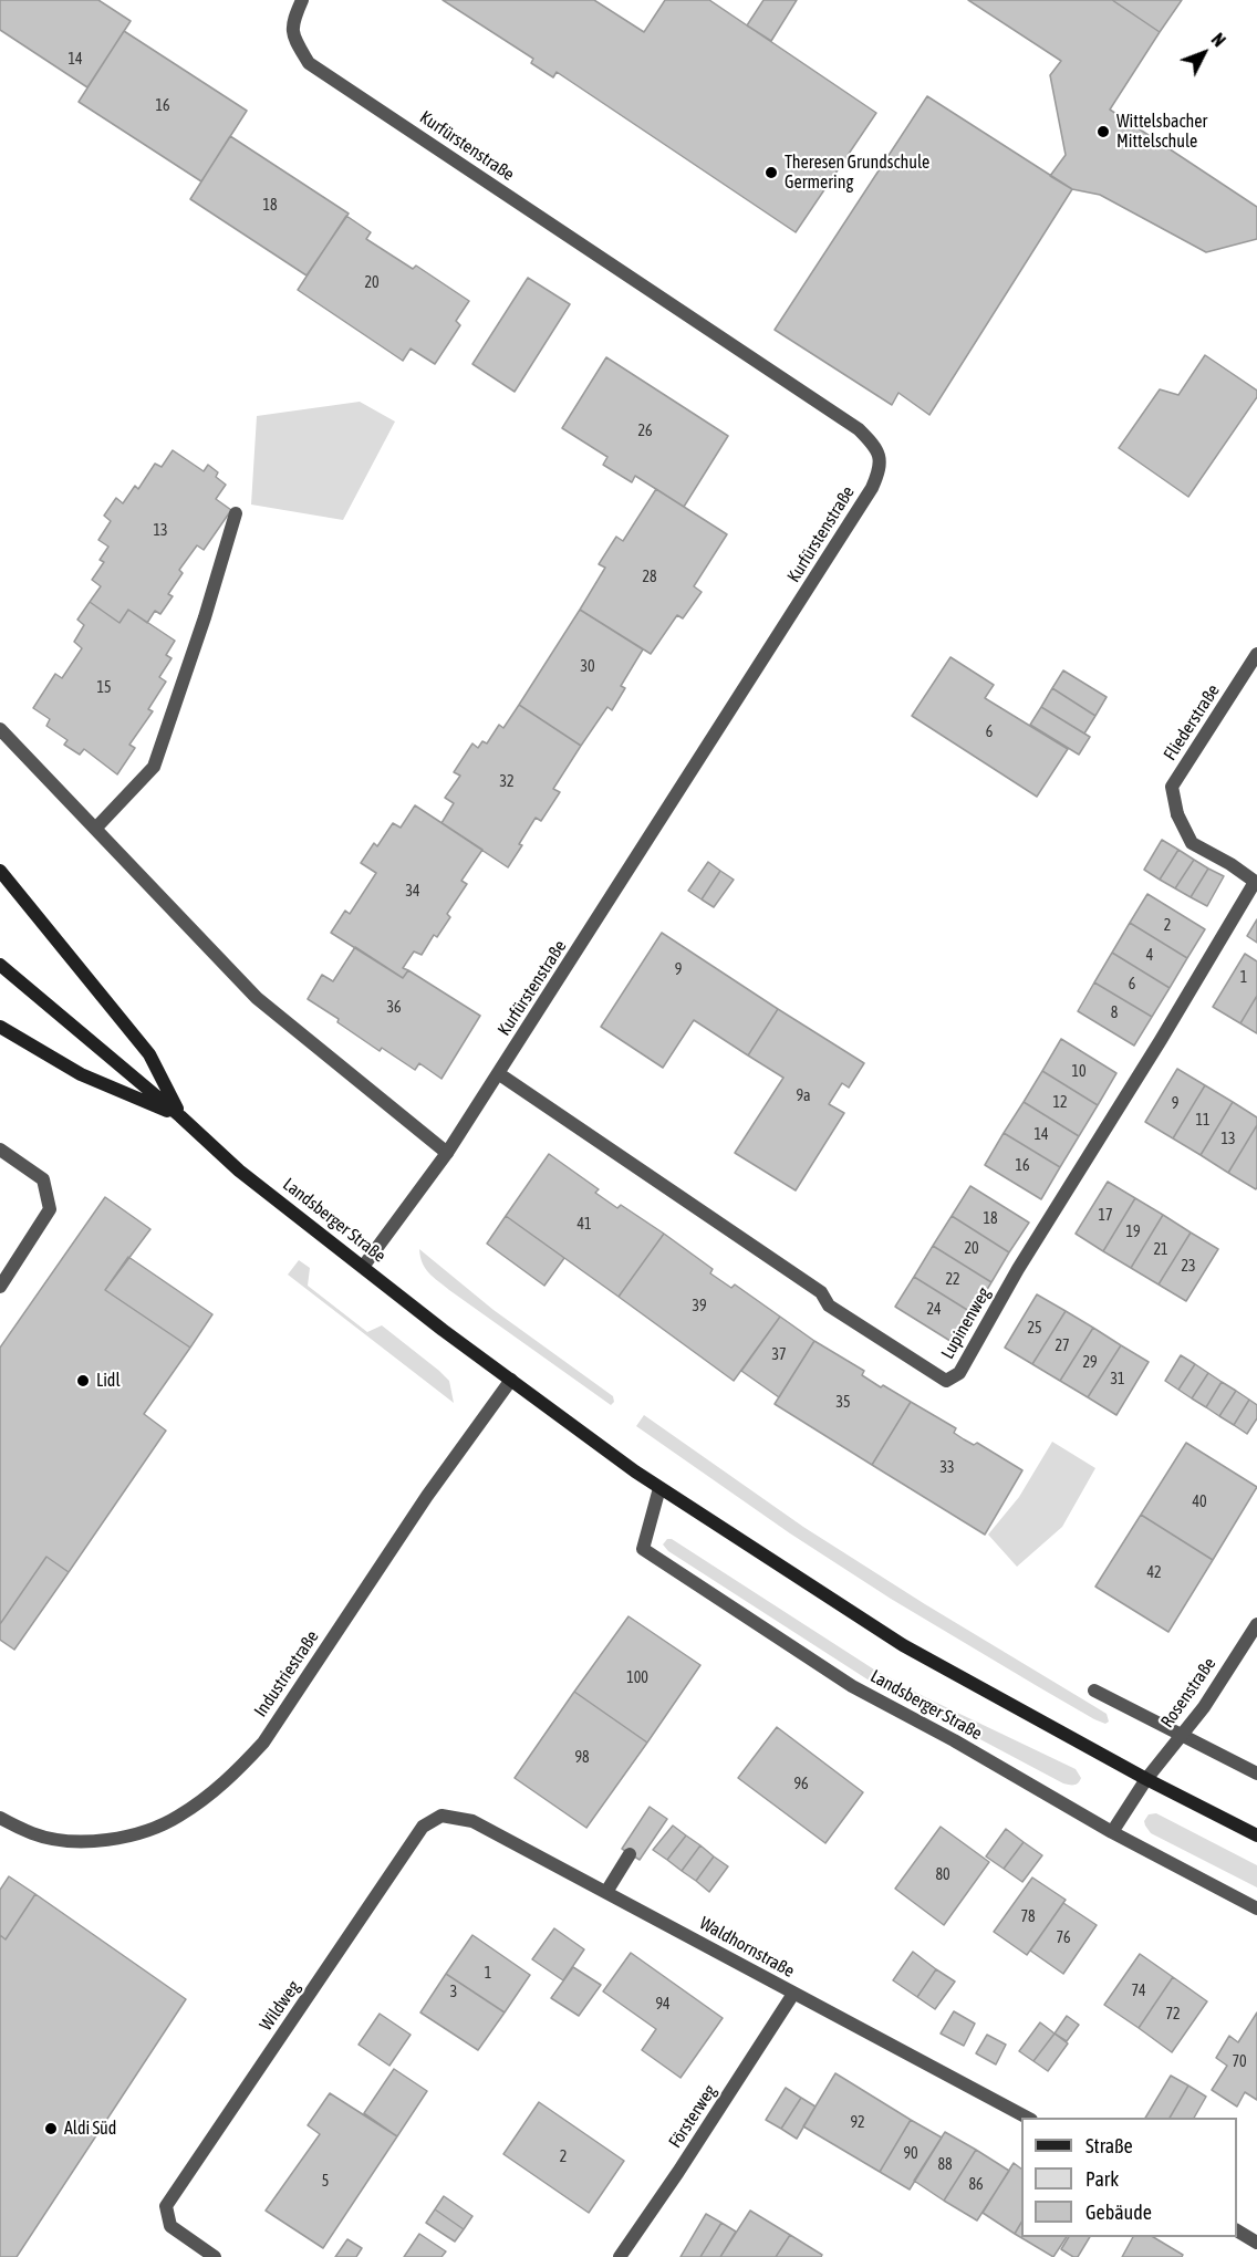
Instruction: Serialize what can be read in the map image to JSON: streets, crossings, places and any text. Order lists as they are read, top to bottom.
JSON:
{
  "streets": {
    "main road": ["Landsberger Straße"],
    "street": [
      "Kurfürstenstraße",
      "Fliederstraße",
      "Lupinenweg",
      "Industriestraße",
      "Rosenstraße",
      "Waldhornstraße",
      "Wildweg",
      "Försterweg"
    ]
  },
  "crossings": [
    ["Kurfürstenstraße", "Landsberger Straße"],
    ["Kurfürstenstraße", "Lupinenweg"],
    ["Fliederstraße", "Lupinenweg"],
    ["Landsberger Straße", "Industriestraße"],
    ["Landsberger Straße", "Rosenstraße"],
    ["Waldhornstraße", "Wildweg"],
    ["Waldhornstraße", "Försterweg"]
  ],
  "places": [
    "Wittelsbacher Mittelschule",
    "Theresen Grundschule Germering",
    "Lidl",
    "Aldi Süd"
  ],
  "house_numbers": [
    "14",
    "16",
    "18",
    "20",
    "26",
    "13",
    "28",
    "30",
    "15",
    "6",
    "32",
    "34",
    "2",
    "4",
    "9",
    "1",
    "6",
    "36",
    "8",
    "10",
    "9a",
    "12",
    "9",
    "11",
    "14",
    "13",
    "16",
    "17",
    "18",
    "41",
    "19",
    "20",
    "21",
    "23",
    "22",
    "39",
    "24",
    "25",
    "27",
    "37",
    "29",
    "31",
    "35",
    "33",
    "40",
    "42",
    "100",
    "98",
    "96",
    "80",
    "78",
    "76",
    "1",
    "74",
    "3",
    "94",
    "72",
    "70",
    "92",
    "90",
    "2",
    "88",
    "5",
    "86"
  ],
  "legend": ["Straße", "Park", "Gebäude"],
  "north": "top right"
}
